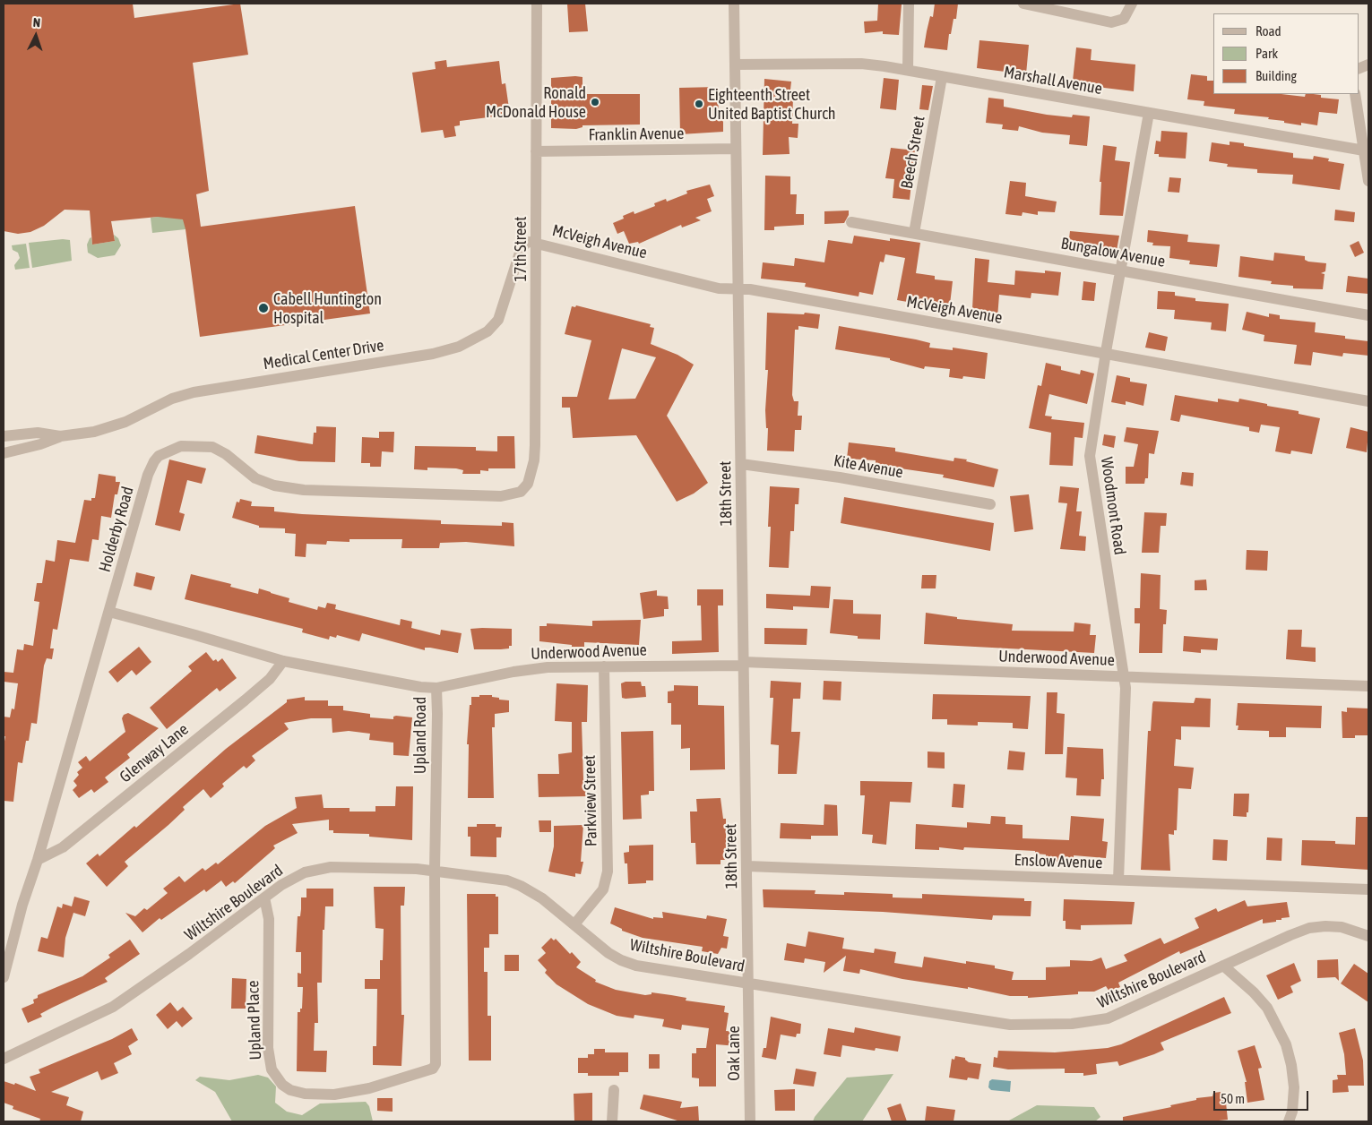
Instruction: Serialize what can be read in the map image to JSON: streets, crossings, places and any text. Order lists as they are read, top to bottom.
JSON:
{
  "streets": {
    "street": [
      "Marshall Avenue",
      "Franklin Avenue",
      "Beech Street",
      "McVeigh Avenue",
      "17th Street",
      "Bungalow Avenue",
      "Medical Center Drive",
      "Kite Avenue",
      "18th Street",
      "Woodmont Road",
      "Holderby Road",
      "Underwood Avenue",
      "Upland Road",
      "Glenway Lane",
      "Parkview Street",
      "Enslow Avenue",
      "Wiltshire Boulevard",
      "Upland Place",
      "Oak Lane"
    ]
  },
  "crossings": [
    ["Marshall Avenue", "Beech Street"],
    ["Marshall Avenue", "18th Street"],
    ["Marshall Avenue", "Woodmont Road"],
    ["Franklin Avenue", "17th Street"],
    ["Franklin Avenue", "18th Street"],
    ["Beech Street", "Bungalow Avenue"],
    ["McVeigh Avenue", "17th Street"],
    ["McVeigh Avenue", "Medical Center Drive"],
    ["McVeigh Avenue", "18th Street"],
    ["McVeigh Avenue", "Woodmont Road"],
    ["17th Street", "Medical Center Drive"],
    ["17th Street", "Holderby Road"],
    ["Bungalow Avenue", "Woodmont Road"],
    ["Kite Avenue", "18th Street"],
    ["18th Street", "Underwood Avenue"],
    ["18th Street", "Enslow Avenue"],
    ["18th Street", "Wiltshire Boulevard"],
    ["18th Street", "Oak Lane"],
    ["Woodmont Road", "Underwood Avenue"],
    ["Woodmont Road", "Enslow Avenue"],
    ["Holderby Road", "Upland Road"],
    ["Holderby Road", "Glenway Lane"],
    ["Underwood Avenue", "Upland Road"],
    ["Underwood Avenue", "Parkview Street"],
    ["Upland Road", "Glenway Lane"],
    ["Upland Road", "Wiltshire Boulevard"],
    ["Upland Road", "Upland Place"],
    ["Parkview Street", "Wiltshire Boulevard"],
    ["Wiltshire Boulevard", "Upland Place"],
    ["Wiltshire Boulevard", "Oak Lane"]
  ],
  "places": ["Ronald McDonald House", "Eighteenth Street United Baptist Church", "Cabell Huntington Hospital"],
  "legend": ["Road", "Park", "Building"],
  "scale_bar": "50 m",
  "north": "top"
}
